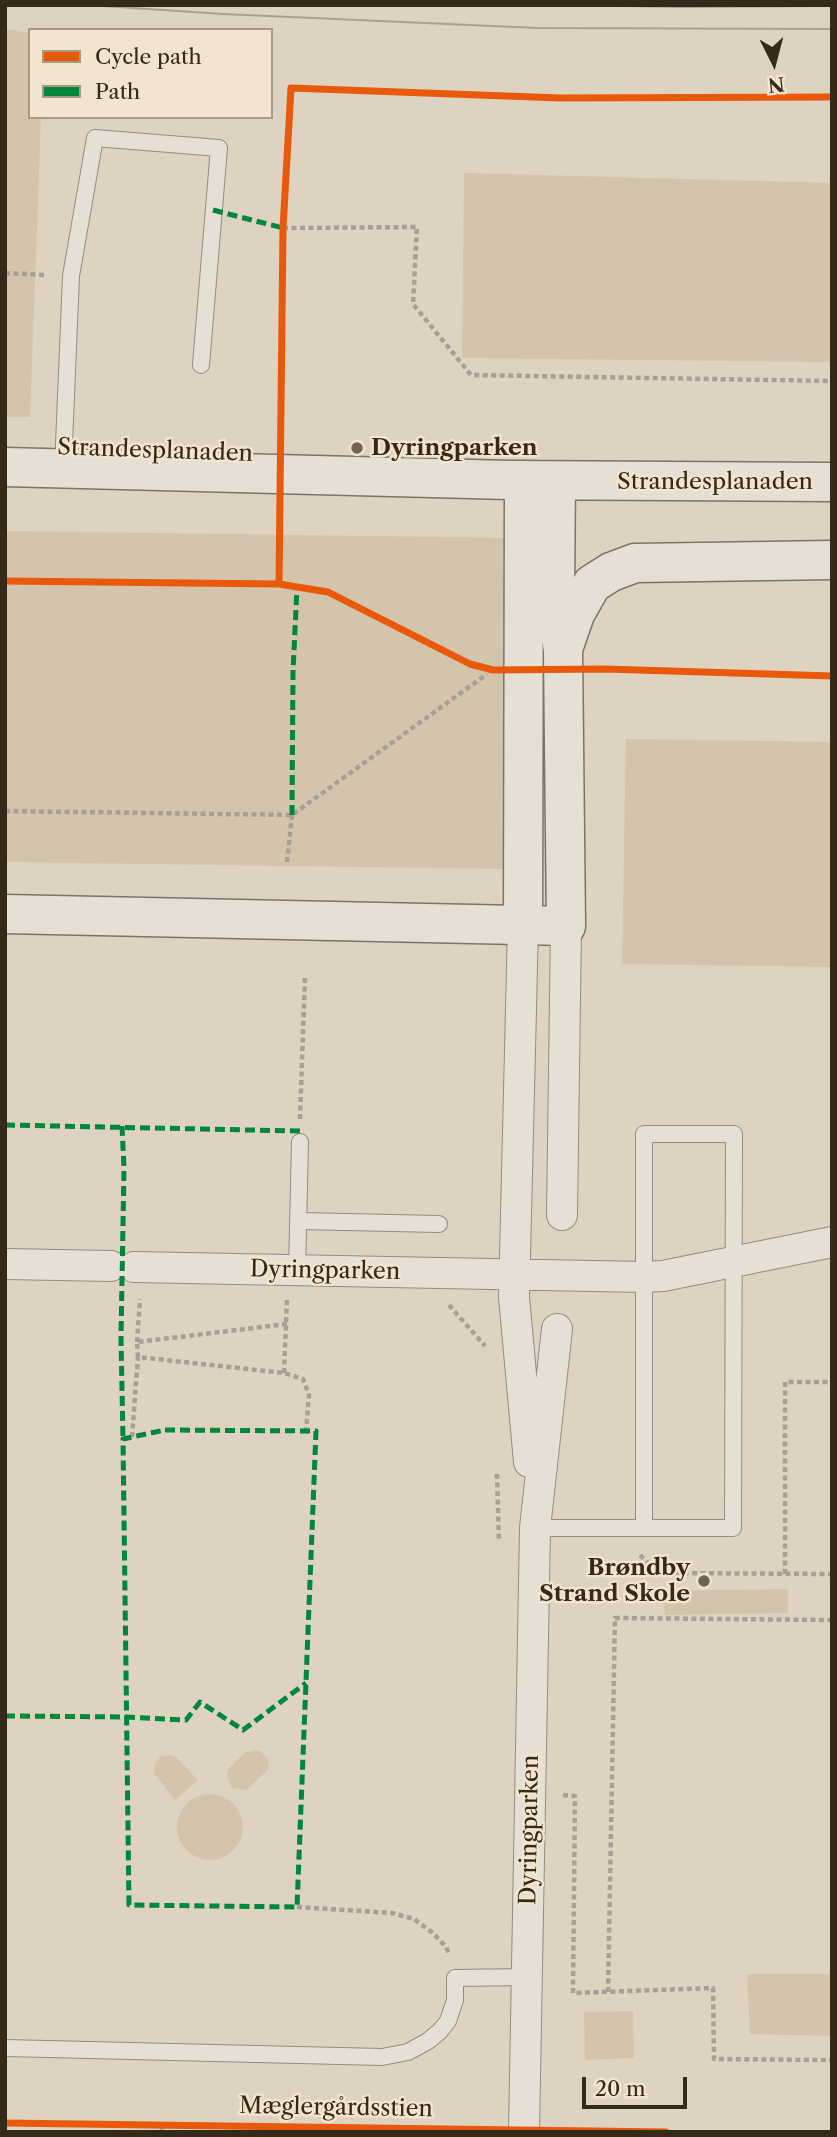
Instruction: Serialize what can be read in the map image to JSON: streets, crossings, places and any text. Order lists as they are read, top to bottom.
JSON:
{
  "streets": {
    "street": ["Strandesplanaden", "Dyringparken"],
    "cycle path": ["Mæglergårdsstien"]
  },
  "places": ["Dyringparken", "Brøndby Strand Skole"],
  "legend": ["Cycle path", "Path"],
  "scale_bar": "20 m",
  "north": "bottom"
}
